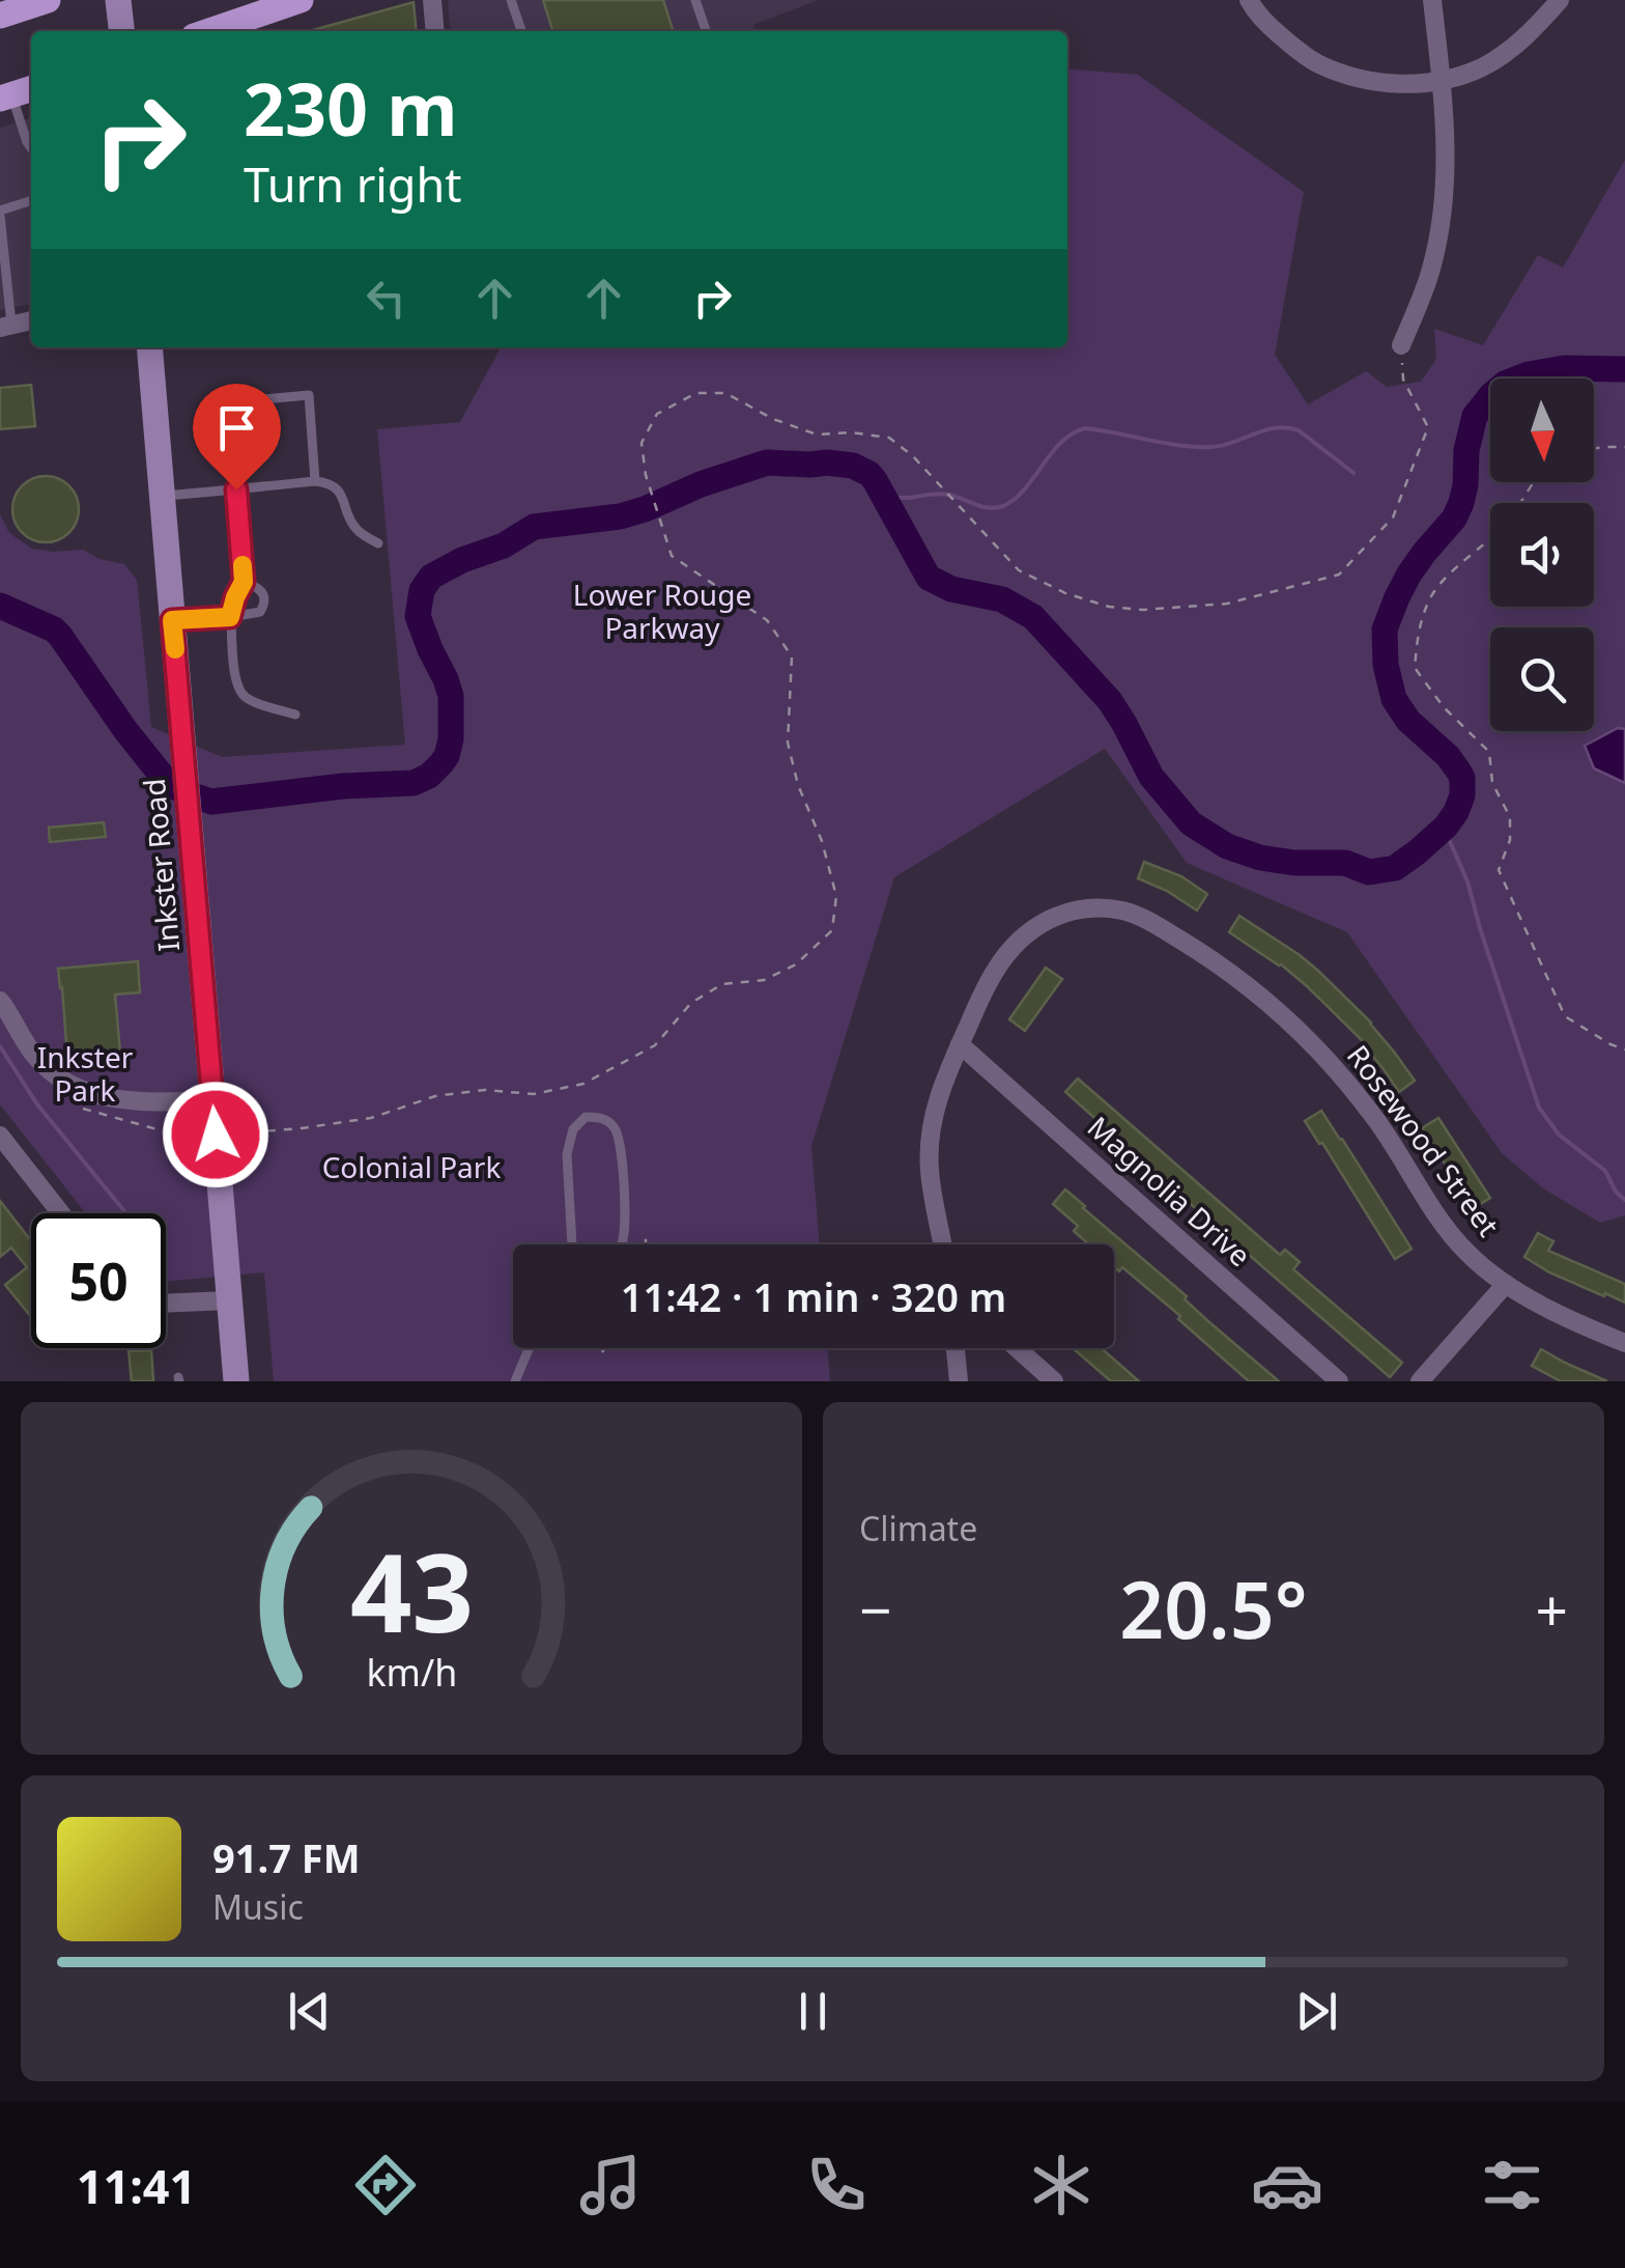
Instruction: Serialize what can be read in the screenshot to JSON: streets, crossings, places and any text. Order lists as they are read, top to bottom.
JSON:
{
  "streets": {
    "main road": ["Inkster Road"],
    "street": ["Rosewood Street", "Magnolia Drive"]
  },
  "crossings": [
    ["Rosewood Street", "Magnolia Drive"]
  ],
  "parks": ["Lower Rouge Parkway", "Inkster Park", "Colonial Park"],
  "north": "bottom",
  "page": {
    "turn": ["230 m", "Turn right"],
    "limit": "50",
    "trip": "11:42 · 1 min · 320 m",
    "tile": "Climate",
    "heat": ["−", "20.5°", "+"],
    "song": ["91.7 FM", "Music"],
    "tabs": "11:41",
    "gauge": ["43", "km/h"]
  }
}
